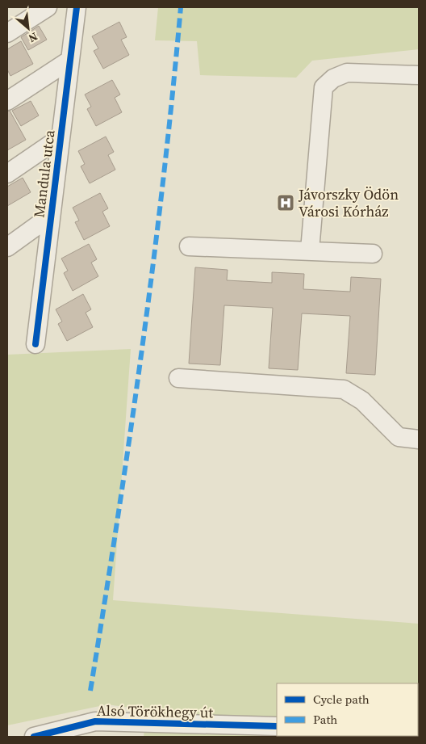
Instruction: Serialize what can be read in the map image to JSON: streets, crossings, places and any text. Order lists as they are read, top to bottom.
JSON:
{
  "streets": {
    "street": ["Mandula utca", "Alsó Törökhegy út"]
  },
  "places": {
    "hospital": ["Jávorszky Ödön Városi Kórház"]
  },
  "legend": ["Cycle path", "Path"],
  "north": "bottom right"
}
